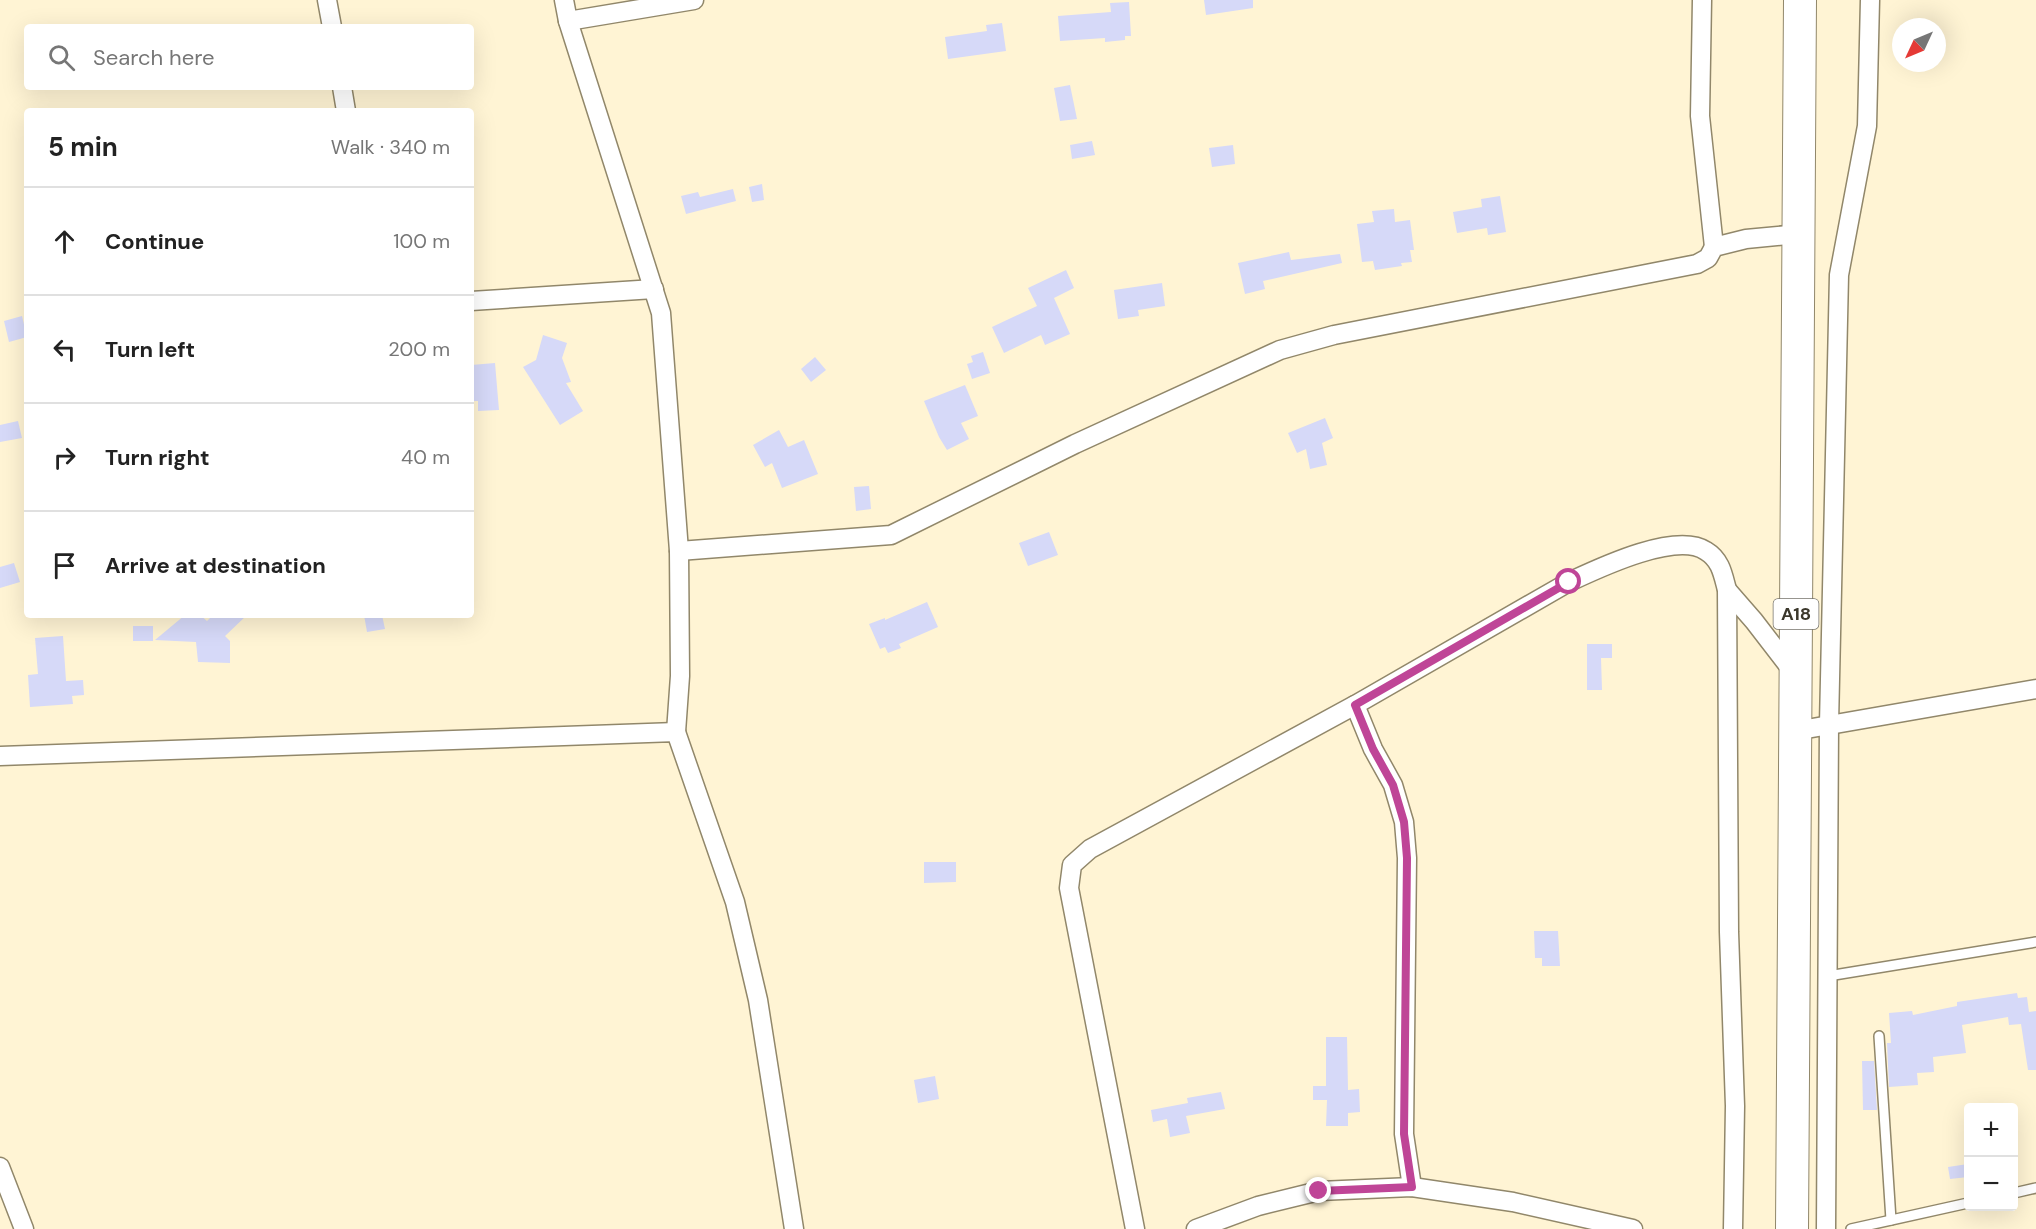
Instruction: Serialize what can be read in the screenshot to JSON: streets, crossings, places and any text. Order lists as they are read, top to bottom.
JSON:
{
  "streets": {
    "highway": ["A18"]
  },
  "north": "bottom left",
  "page": {
    "search": "Search here",
    "heading": ["5 min", "Walk · 340 m"],
    "list": [
      ["Continue", "100 m"],
      ["Turn left", "200 m"],
      ["Turn right", "40 m"],
      "Arrive at destination"
    ],
    "map_buttons": ["+", "−"]
  }
}
